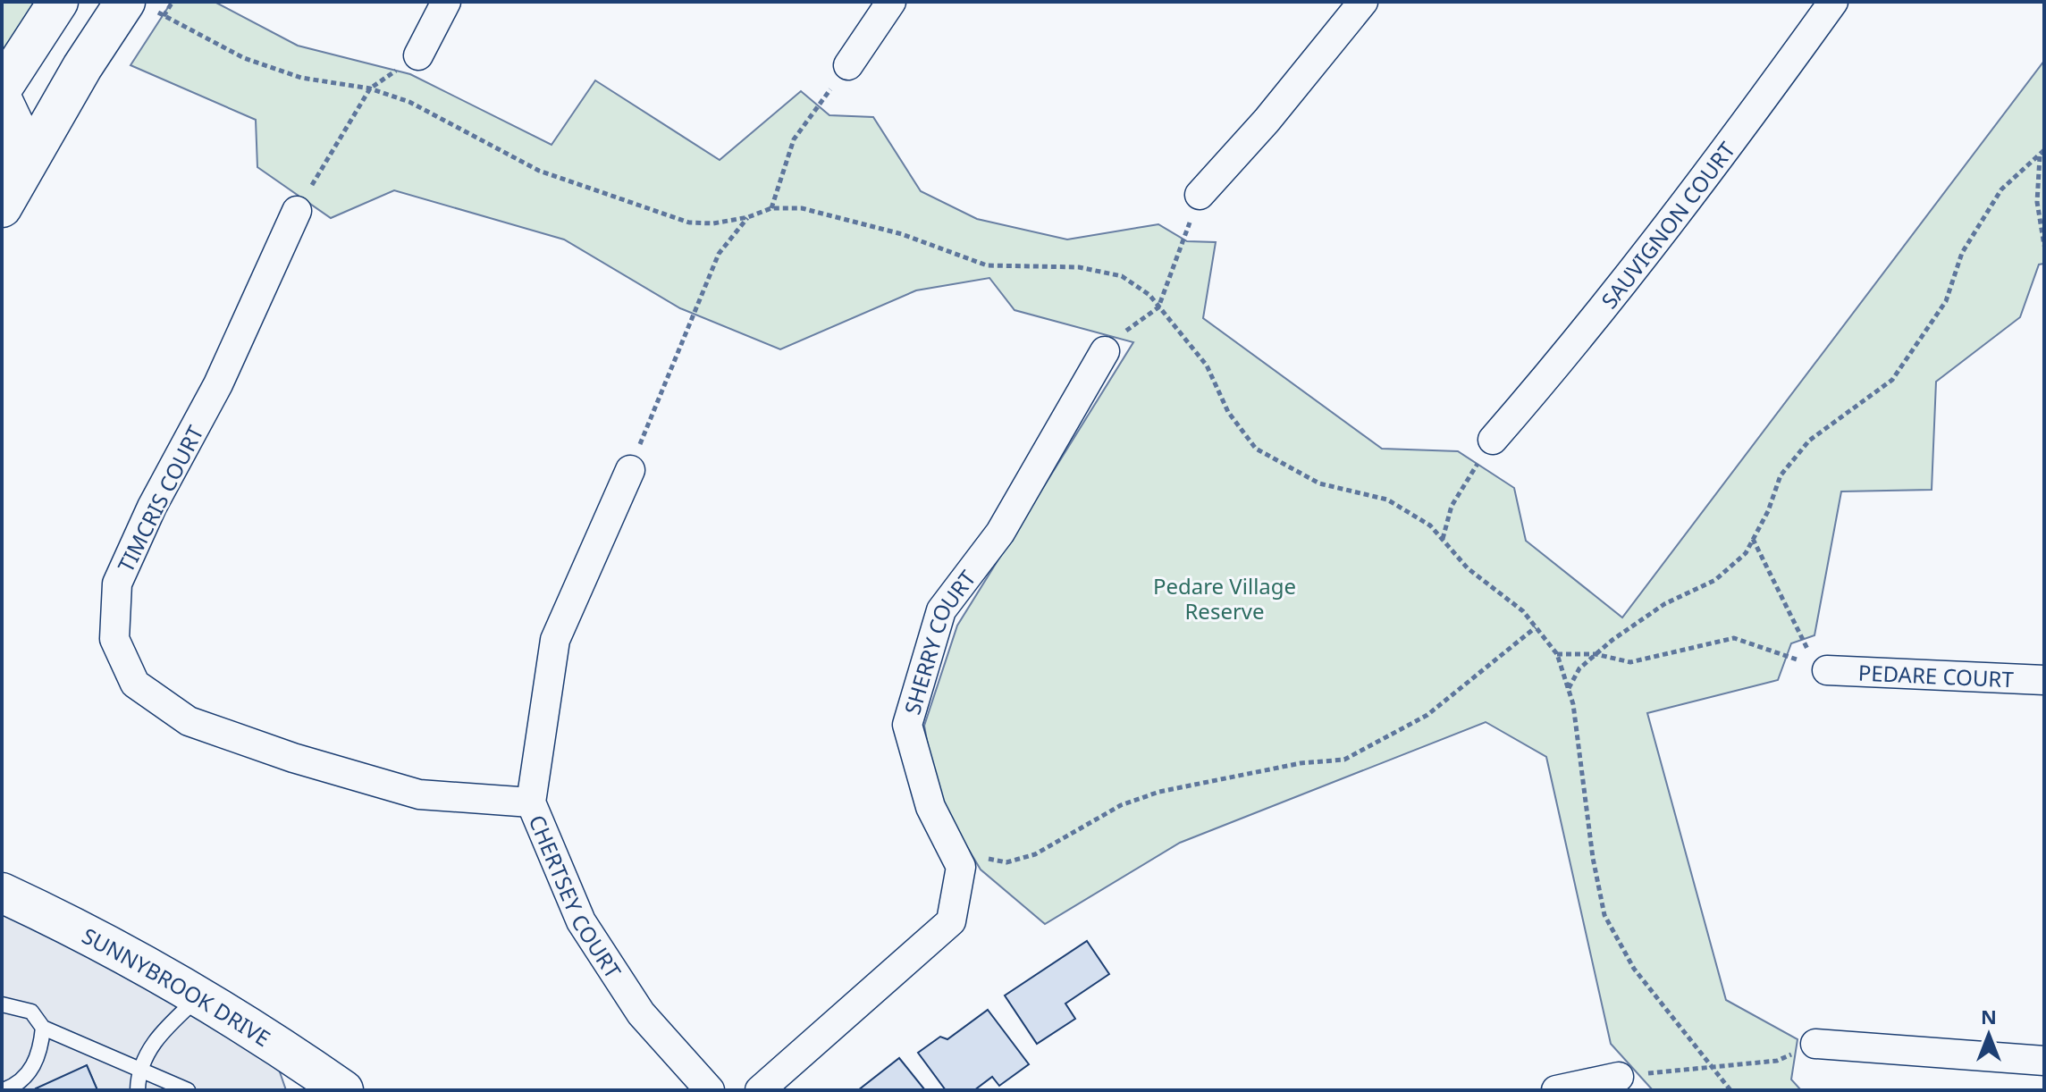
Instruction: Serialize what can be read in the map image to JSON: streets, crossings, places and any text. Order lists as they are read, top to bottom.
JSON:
{
  "streets": {
    "main road": ["SUNNYBROOK DRIVE"],
    "street": [
      "SAUVIGNON COURT",
      "TIMCRIS COURT",
      "SHERRY COURT",
      "PEDARE COURT",
      "CHERTSEY COURT"
    ]
  },
  "crossings": [
    ["TIMCRIS COURT", "CHERTSEY COURT"]
  ],
  "parks": ["Pedare Village Reserve"],
  "north": "top"
}
